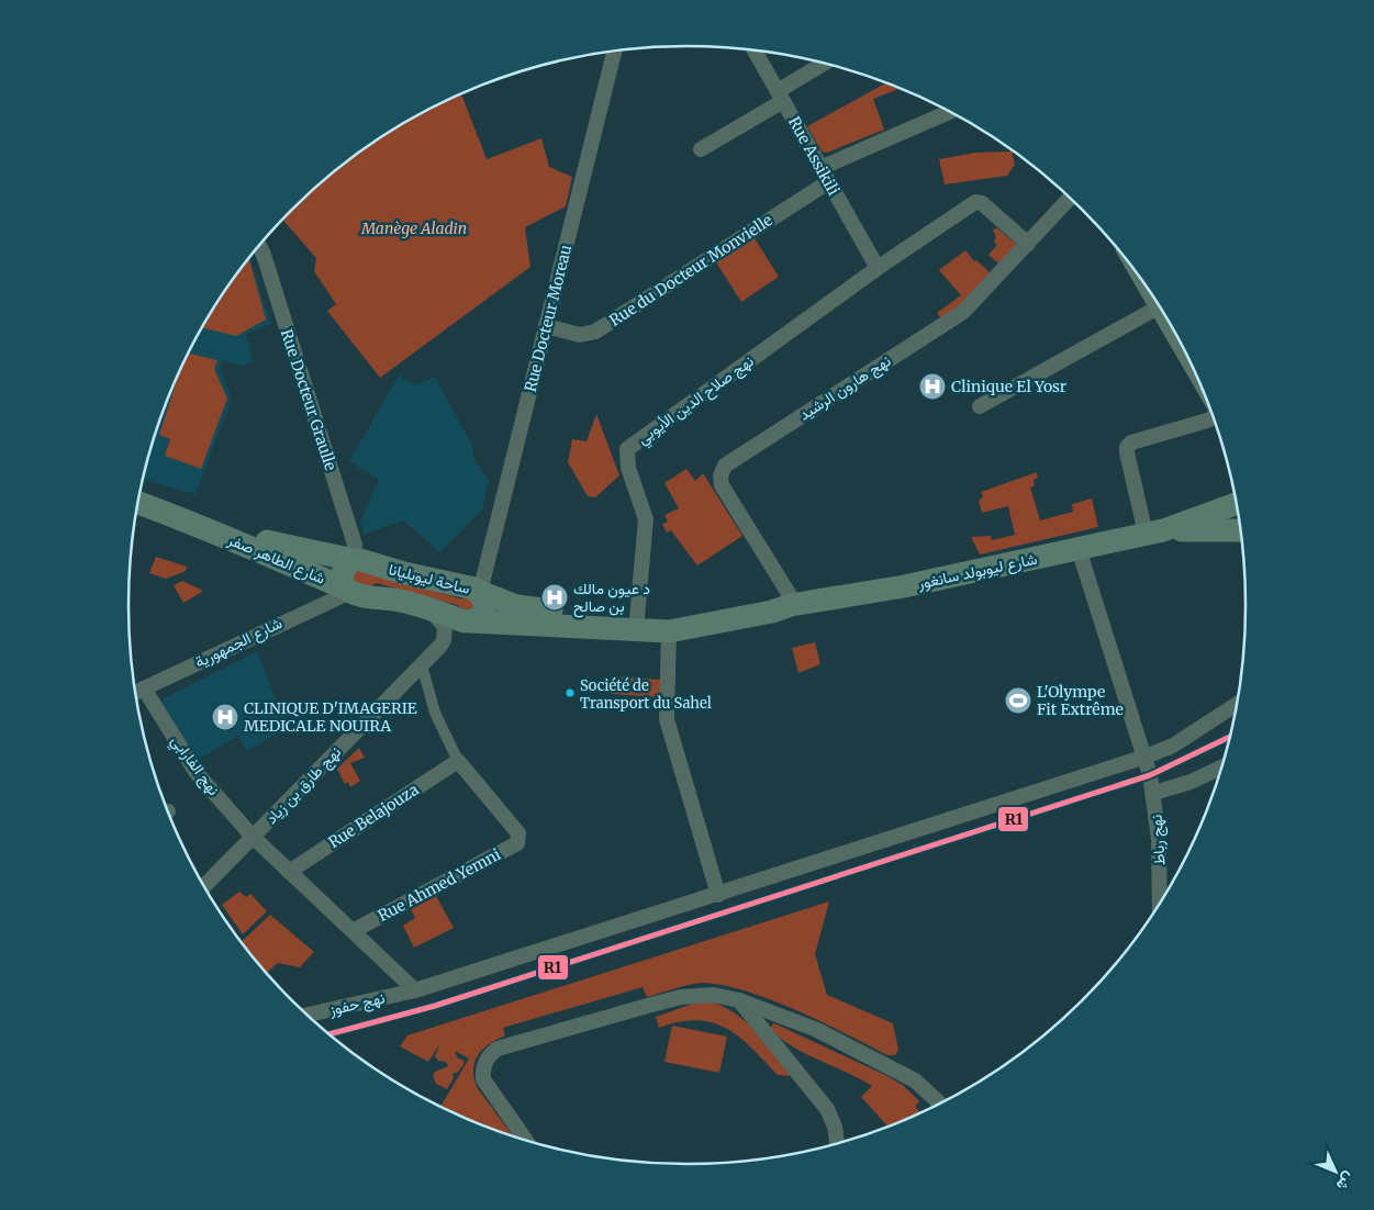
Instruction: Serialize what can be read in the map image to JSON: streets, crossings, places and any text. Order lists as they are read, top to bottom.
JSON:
{
  "streets": {
    "main road": ["شارع الطاهر صفر", "شارع ليوبولد سانغور", "ساحة ليوبليانا"],
    "street": [
      "Rue Assikili",
      "Rue du Docteur Monvielle",
      "Rue Docteur Moreau",
      "نهج هارون الرشيد",
      "Rue Docteur Graulle",
      "نهج صلاح الدين الأيوبي",
      "شارع الجمهورية",
      "نهج الفارابي",
      "نهج طارق بن زياد",
      "Rue Belajouza",
      "نهج رباط",
      "Rue Ahmed Yemni",
      "نهج حفوز"
    ]
  },
  "crossings": [
    ["Rue Assikili", "Rue du Docteur Monvielle"],
    ["Rue Assikili", "نهج صلاح الدين الأيوبي"],
    ["Rue du Docteur Monvielle", "Rue Docteur Moreau"],
    ["Rue Docteur Moreau", "شارع ليوبولد سانغور"],
    ["Rue Docteur Moreau", "ساحة ليوبليانا"],
    ["نهج هارون الرشيد", "شارع ليوبولد سانغور"],
    ["Rue Docteur Graulle", "شارع الطاهر صفر"],
    ["Rue Docteur Graulle", "ساحة ليوبليانا"],
    ["نهج صلاح الدين الأيوبي", "شارع ليوبولد سانغور"],
    ["شارع الطاهر صفر", "ساحة ليوبليانا"],
    ["شارع الطاهر صفر", "شارع الجمهورية"],
    ["شارع ليوبولد سانغور", "ساحة ليوبليانا"],
    ["شارع ليوبولد سانغور", "نهج رباط"],
    ["ساحة ليوبليانا", "شارع الجمهورية"],
    ["ساحة ليوبليانا", "نهج طارق بن زياد"],
    ["شارع الجمهورية", "نهج الفارابي"],
    ["نهج الفارابي", "نهج طارق بن زياد"],
    ["نهج الفارابي", "Rue Belajouza"],
    ["نهج الفارابي", "Rue Ahmed Yemni"],
    ["نهج الفارابي", "نهج حفوز"],
    ["Rue Belajouza", "Rue Ahmed Yemni"],
    ["نهج رباط", "نهج حفوز"]
  ],
  "parks": ["Manège Aladin"],
  "places": {
    "hospital": ["Clinique El Yosr", "د عيون مالك بن صالح", "CLINIQUE D'IMAGERIE MEDICALE NOUIRA"],
    "other": ["Société de Transport du Sahel"],
    "sports": ["L'Olympe Fit Extrême"]
  },
  "lines": ["transit line R1"],
  "north": "bottom right"
}
